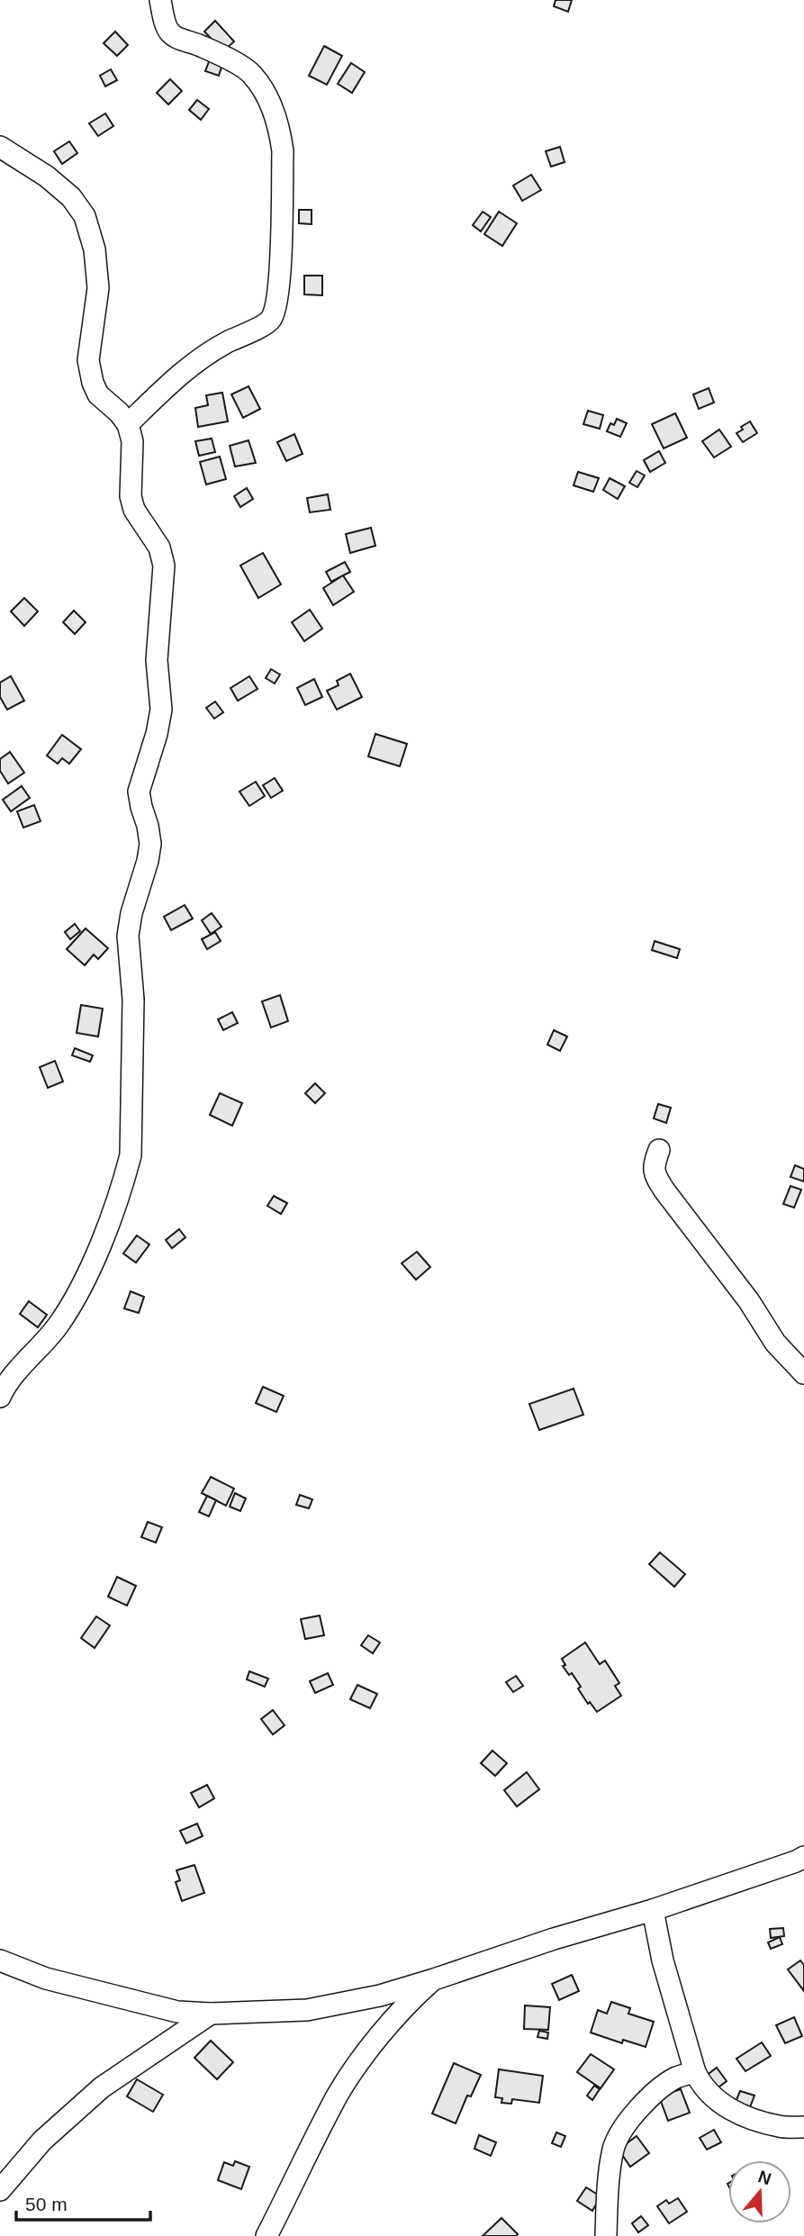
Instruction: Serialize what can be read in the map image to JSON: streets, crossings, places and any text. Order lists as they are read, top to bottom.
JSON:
{
  "scale_bar": "50 m",
  "north": "top"
}
